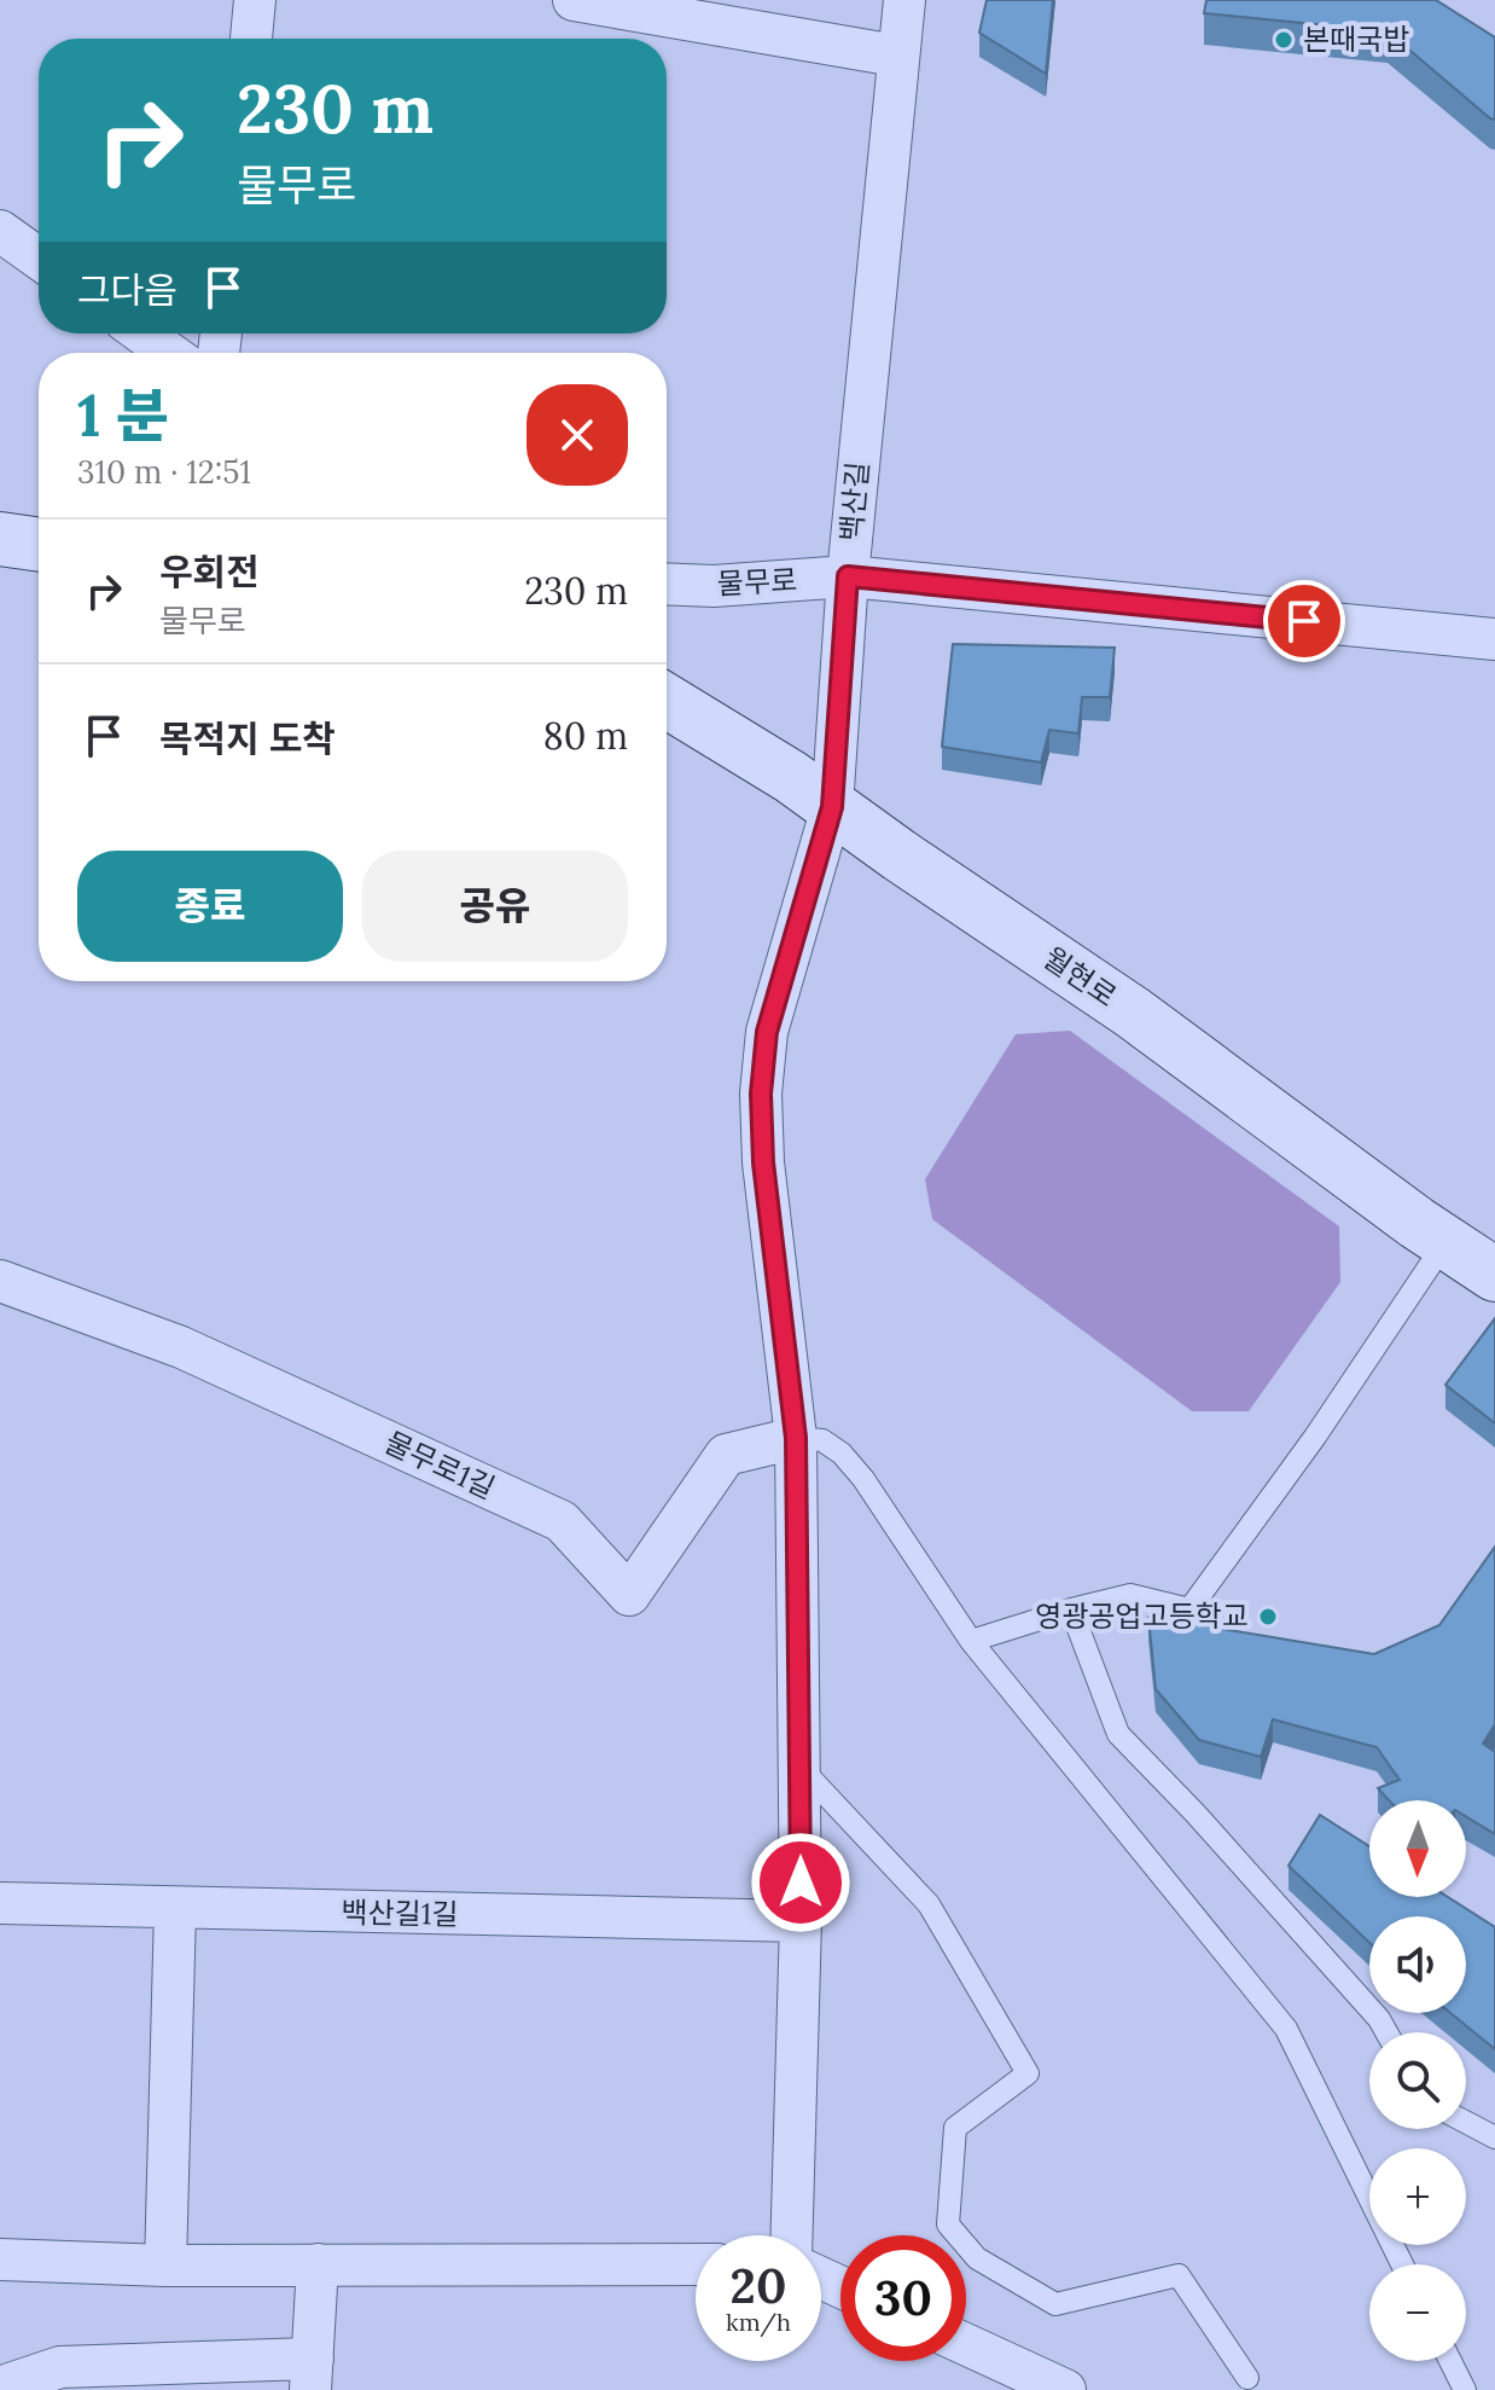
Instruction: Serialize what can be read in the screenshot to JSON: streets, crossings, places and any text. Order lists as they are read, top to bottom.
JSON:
{
  "streets": {
    "main road": ["월현로"],
    "street": [
      "백산길",
      "물무로",
      "물무로1길",
      "백산길1길"
    ]
  },
  "crossings": [
    ["백산길", "물무로"],
    ["백산길", "월현로"],
    ["백산길", "물무로1길"],
    ["백산길", "백산길1길"]
  ],
  "places": ["본때국밥", "영광공업고등학교"],
  "north": "bottom",
  "page": {
    "turn": ["230 m", "물무로"],
    "then": "그다음",
    "heading": ["1 분", "310 m · 12:51"],
    "list": [
      {
        "name": "우회전",
        "note": "물무로",
        "value": "230 m"
      },
      {
        "name": "목적지 도착",
        "value": "80 m"
      }
    ],
    "buttons": ["종료", "공유"],
    "map_buttons": ["+", "−"],
    "speed": "20 km/h",
    "limit": "30"
  }
}
